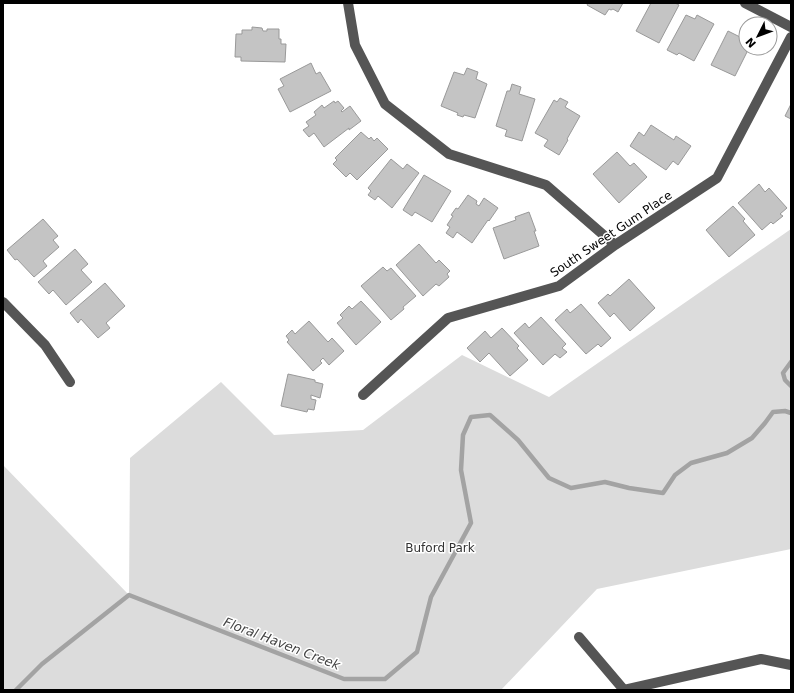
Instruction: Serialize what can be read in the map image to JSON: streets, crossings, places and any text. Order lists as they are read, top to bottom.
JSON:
{
  "streets": {
    "street": ["South Sweet Gum Place"]
  },
  "water": ["Floral Haven Creek"],
  "parks": ["Buford Park"],
  "north": "bottom left"
}
